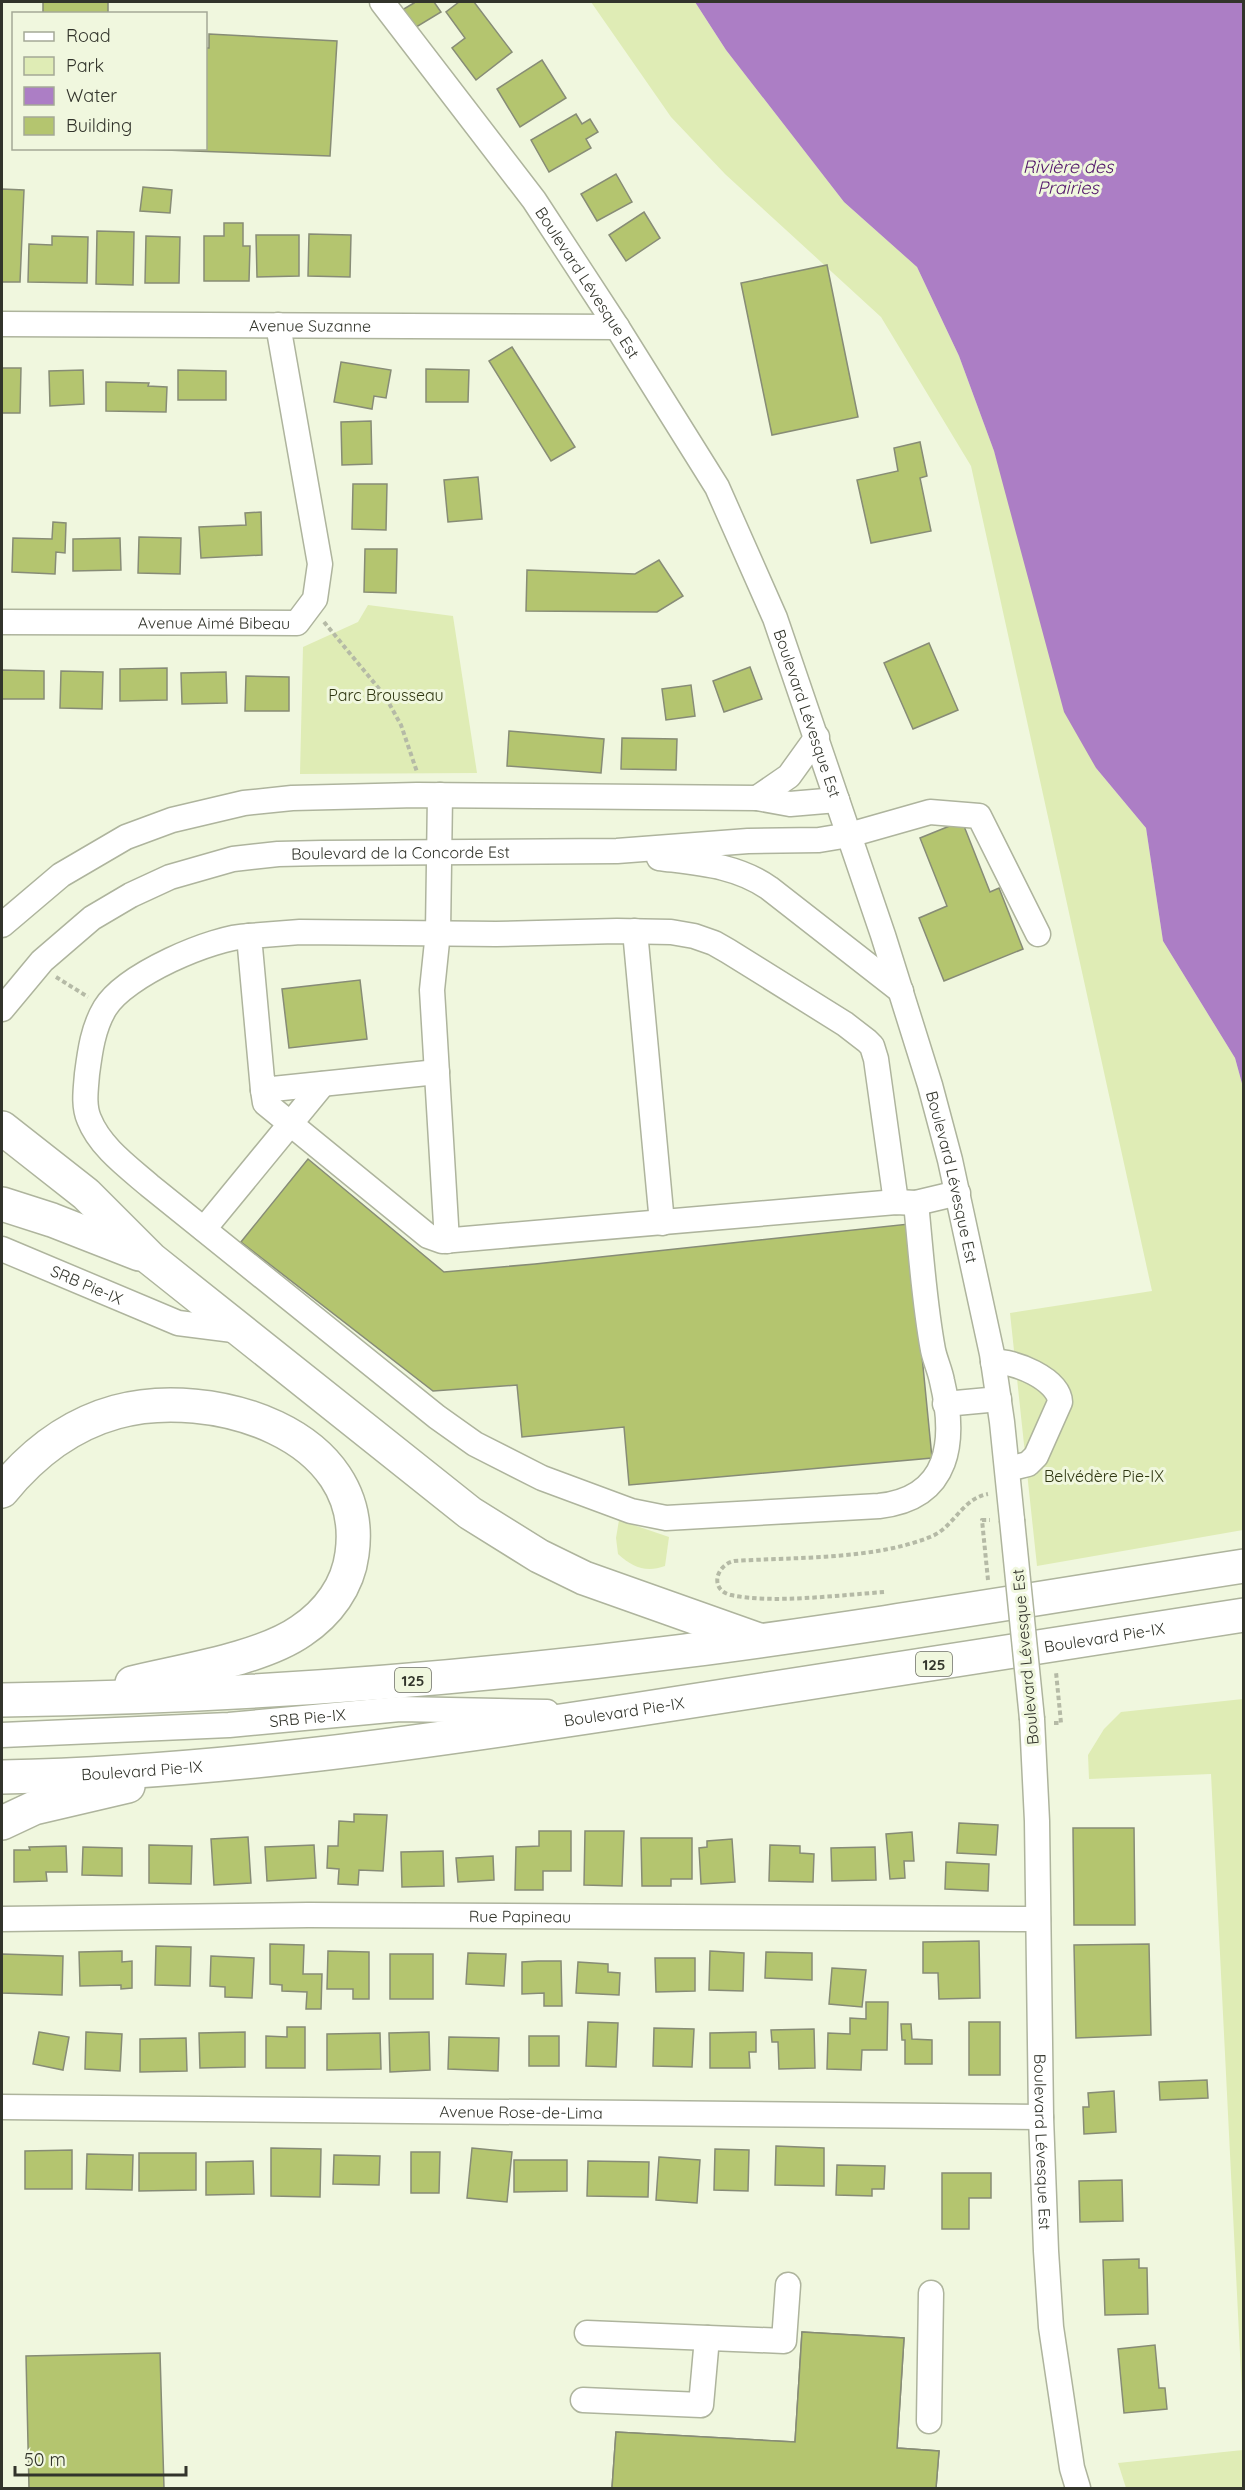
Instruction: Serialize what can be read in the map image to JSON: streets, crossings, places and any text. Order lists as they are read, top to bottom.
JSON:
{
  "streets": {
    "highway": ["Boulevard Pie-IX", "125"],
    "street": [
      "Boulevard Lévesque Est",
      "Avenue Suzanne",
      "Avenue Aimé Bibeau",
      "Boulevard de la Concorde Est",
      "SRB Pie-IX",
      "Rue Papineau",
      "Avenue Rose-de-Lima"
    ]
  },
  "crossings": [
    ["Boulevard Lévesque Est", "Avenue Suzanne"],
    ["Boulevard Lévesque Est", "Boulevard de la Concorde Est"],
    ["Boulevard Lévesque Est", "Rue Papineau"],
    ["Boulevard Lévesque Est", "Avenue Rose-de-Lima"],
    ["Avenue Suzanne", "Avenue Aimé Bibeau"],
    ["SRB Pie-IX", "Boulevard Pie-IX"]
  ],
  "water": ["Rivière des Prairies"],
  "parks": ["Parc Brousseau", "Belvédère Pie-IX"],
  "legend": [
    "Road",
    "Park",
    "Water",
    "Building"
  ],
  "scale_bar": "50 m"
}
